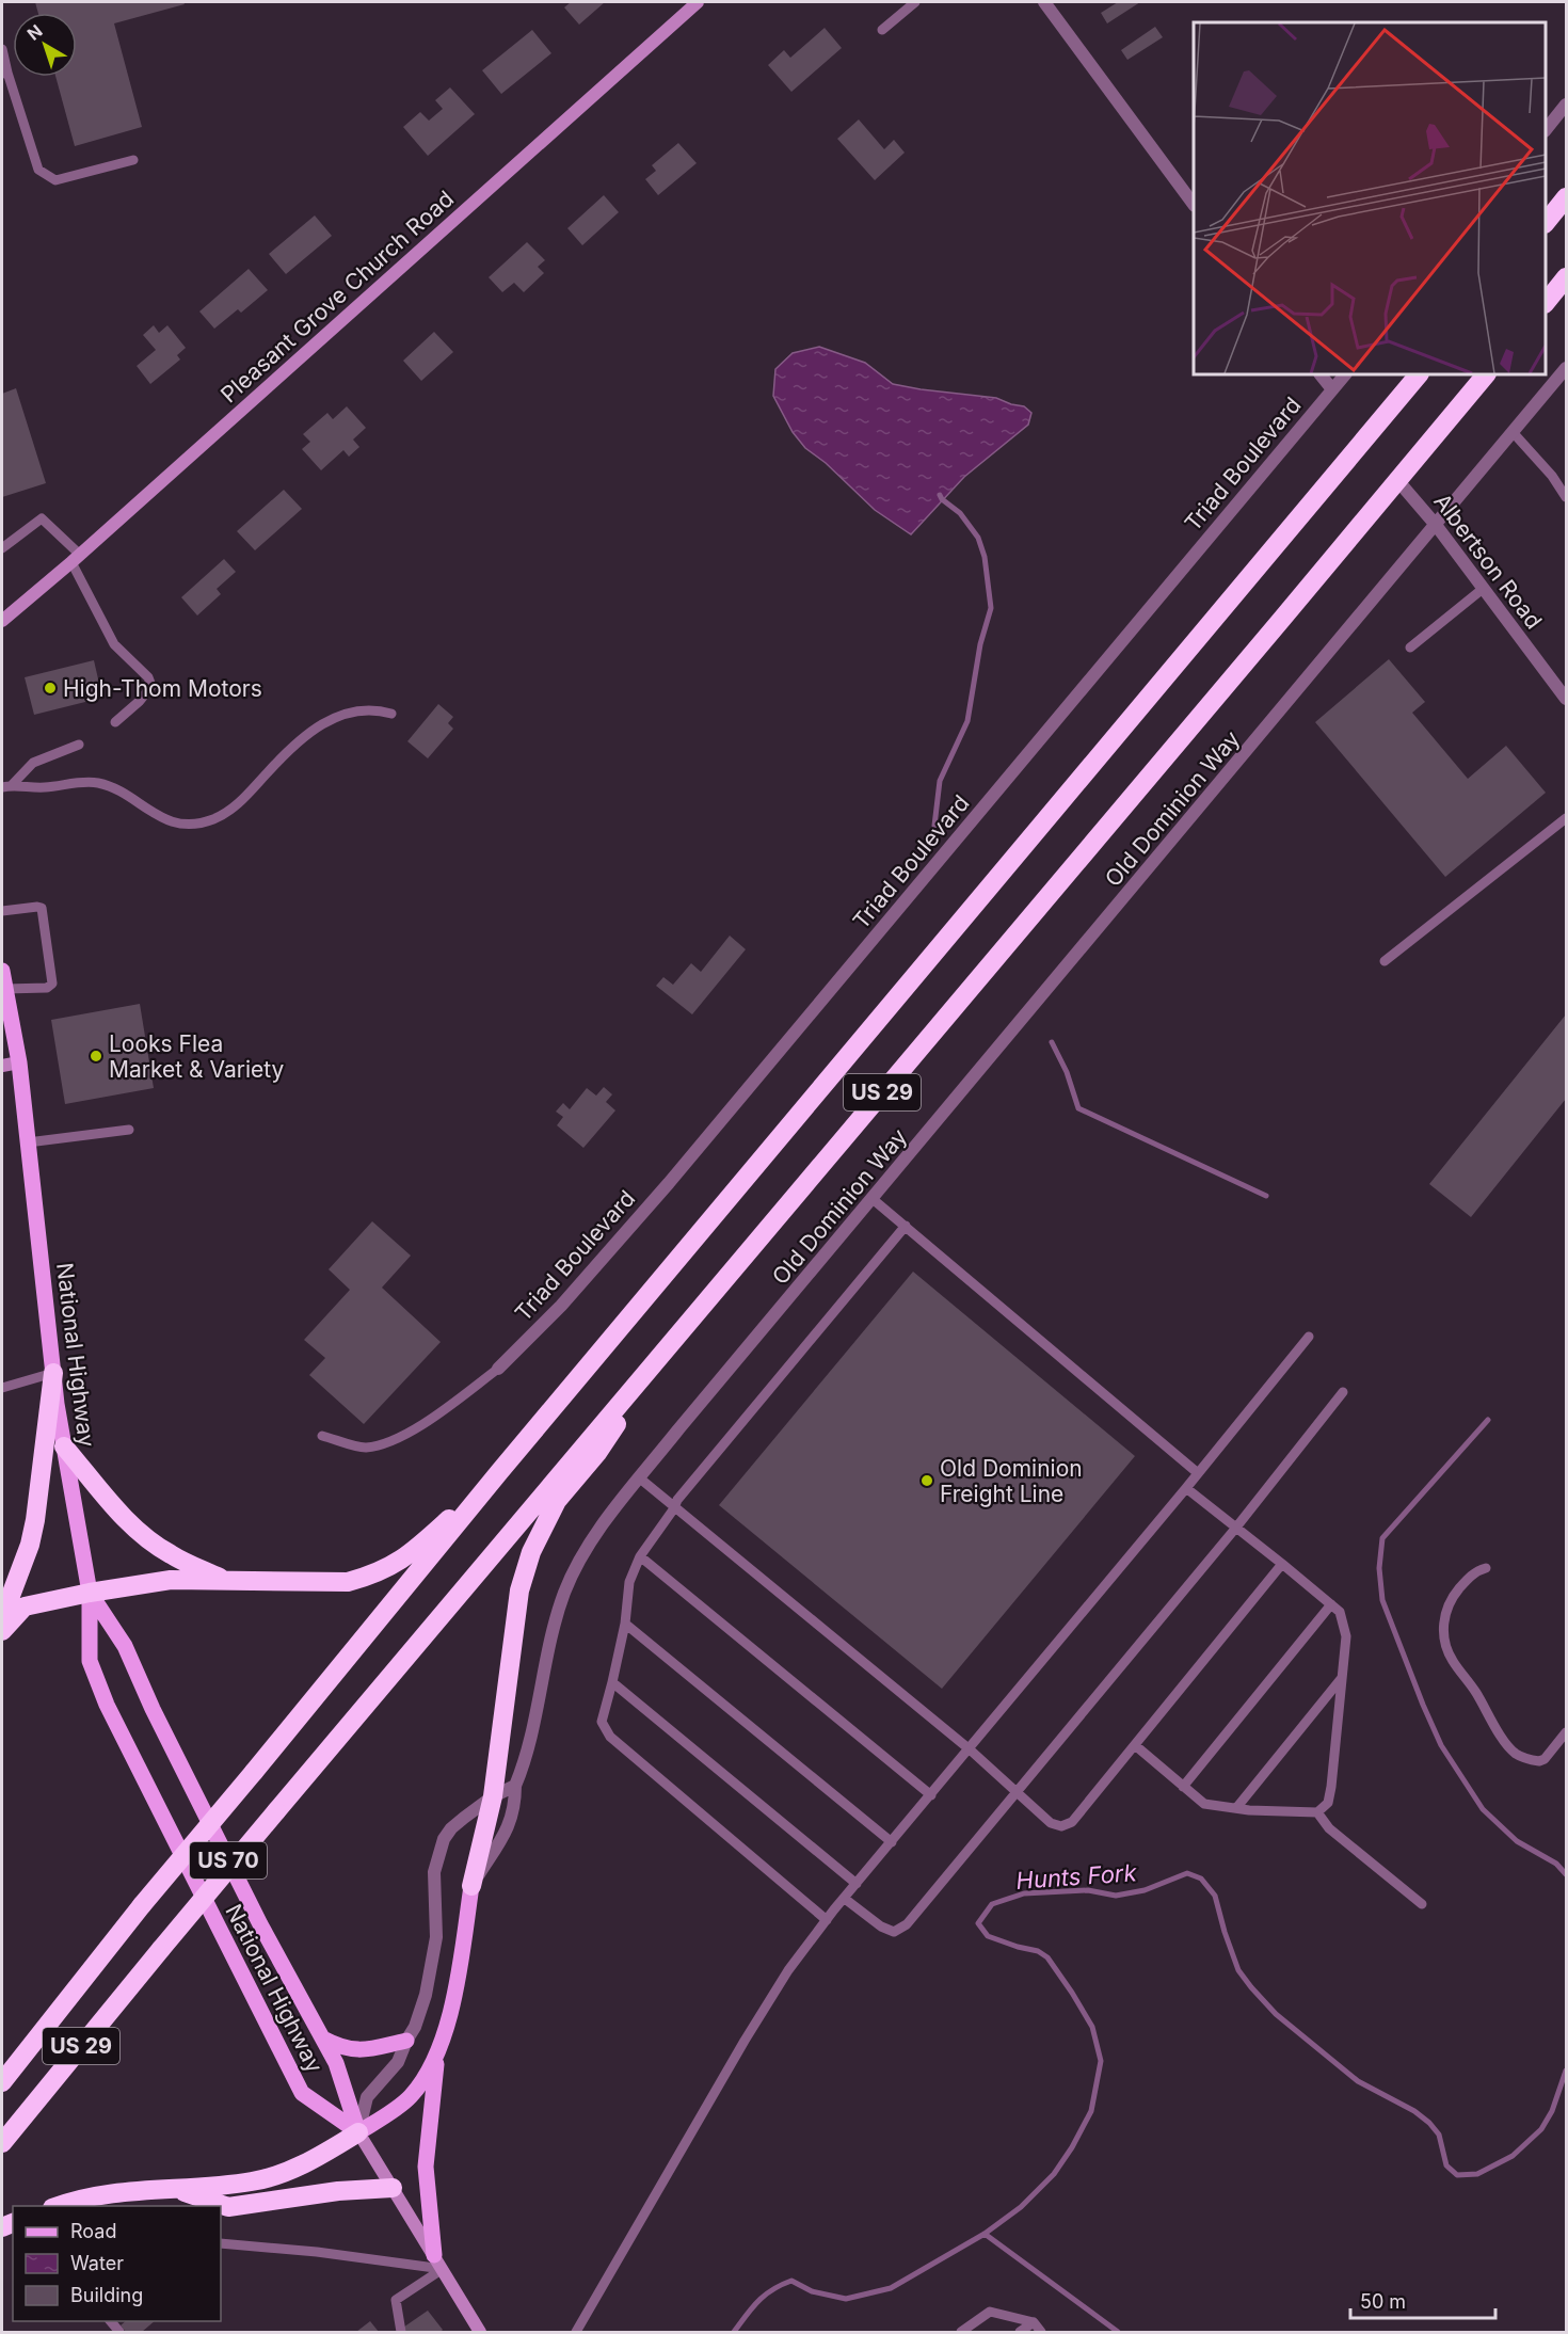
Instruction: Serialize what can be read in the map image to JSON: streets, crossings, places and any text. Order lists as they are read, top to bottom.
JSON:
{
  "streets": {
    "highway": ["US 29"],
    "main road": ["National Highway", "US 70"],
    "street": [
      "Pleasant Grove Church Road",
      "Triad Boulevard",
      "Albertson Road",
      "Old Dominion Way"
    ]
  },
  "crossings": [
    ["Albertson Road", "Old Dominion Way"],
    ["Albertson Road", "US 29"]
  ],
  "water": ["Hunts Fork"],
  "places": ["High-Thom Motors", "Looks Flea Market & Variety", "Old Dominion Freight Line"],
  "legend": ["Road", "Water", "Building"],
  "scale_bar": "50 m",
  "north": "top left"
}
